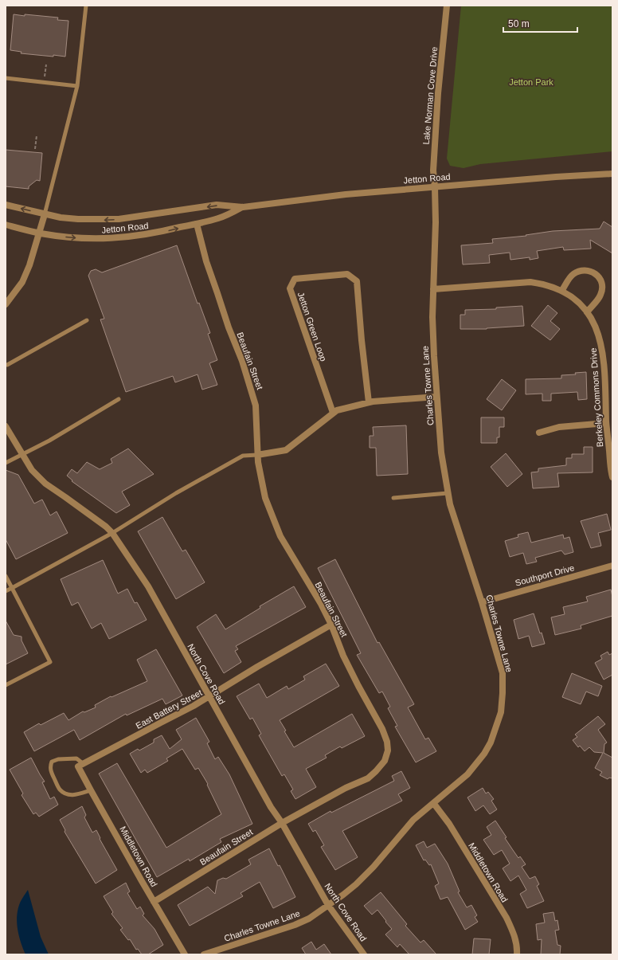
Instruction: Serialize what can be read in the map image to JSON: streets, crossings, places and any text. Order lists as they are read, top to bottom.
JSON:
{
  "streets": {
    "street": [
      "Lake Norman Cove Drive",
      "Jetton Road",
      "Jetton Green Loop",
      "Beaufain Street",
      "Charles Towne Lane",
      "Berkeley Commons Drive",
      "Southport Drive",
      "North Cove Road",
      "East Battery Street",
      "Middletown Road"
    ]
  },
  "crossings": [
    ["Lake Norman Cove Drive", "Jetton Road"],
    ["Lake Norman Cove Drive", "Charles Towne Lane"],
    ["Jetton Road", "Beaufain Street"],
    ["Jetton Road", "Charles Towne Lane"],
    ["Beaufain Street", "North Cove Road"],
    ["Beaufain Street", "East Battery Street"],
    ["Beaufain Street", "Middletown Road"],
    ["Charles Towne Lane", "Berkeley Commons Drive"],
    ["Charles Towne Lane", "Southport Drive"],
    ["Charles Towne Lane", "North Cove Road"],
    ["Charles Towne Lane", "Middletown Road"],
    ["North Cove Road", "East Battery Street"],
    ["East Battery Street", "Middletown Road"]
  ],
  "parks": ["Jetton Park"],
  "scale_bar": "50 m"
}
